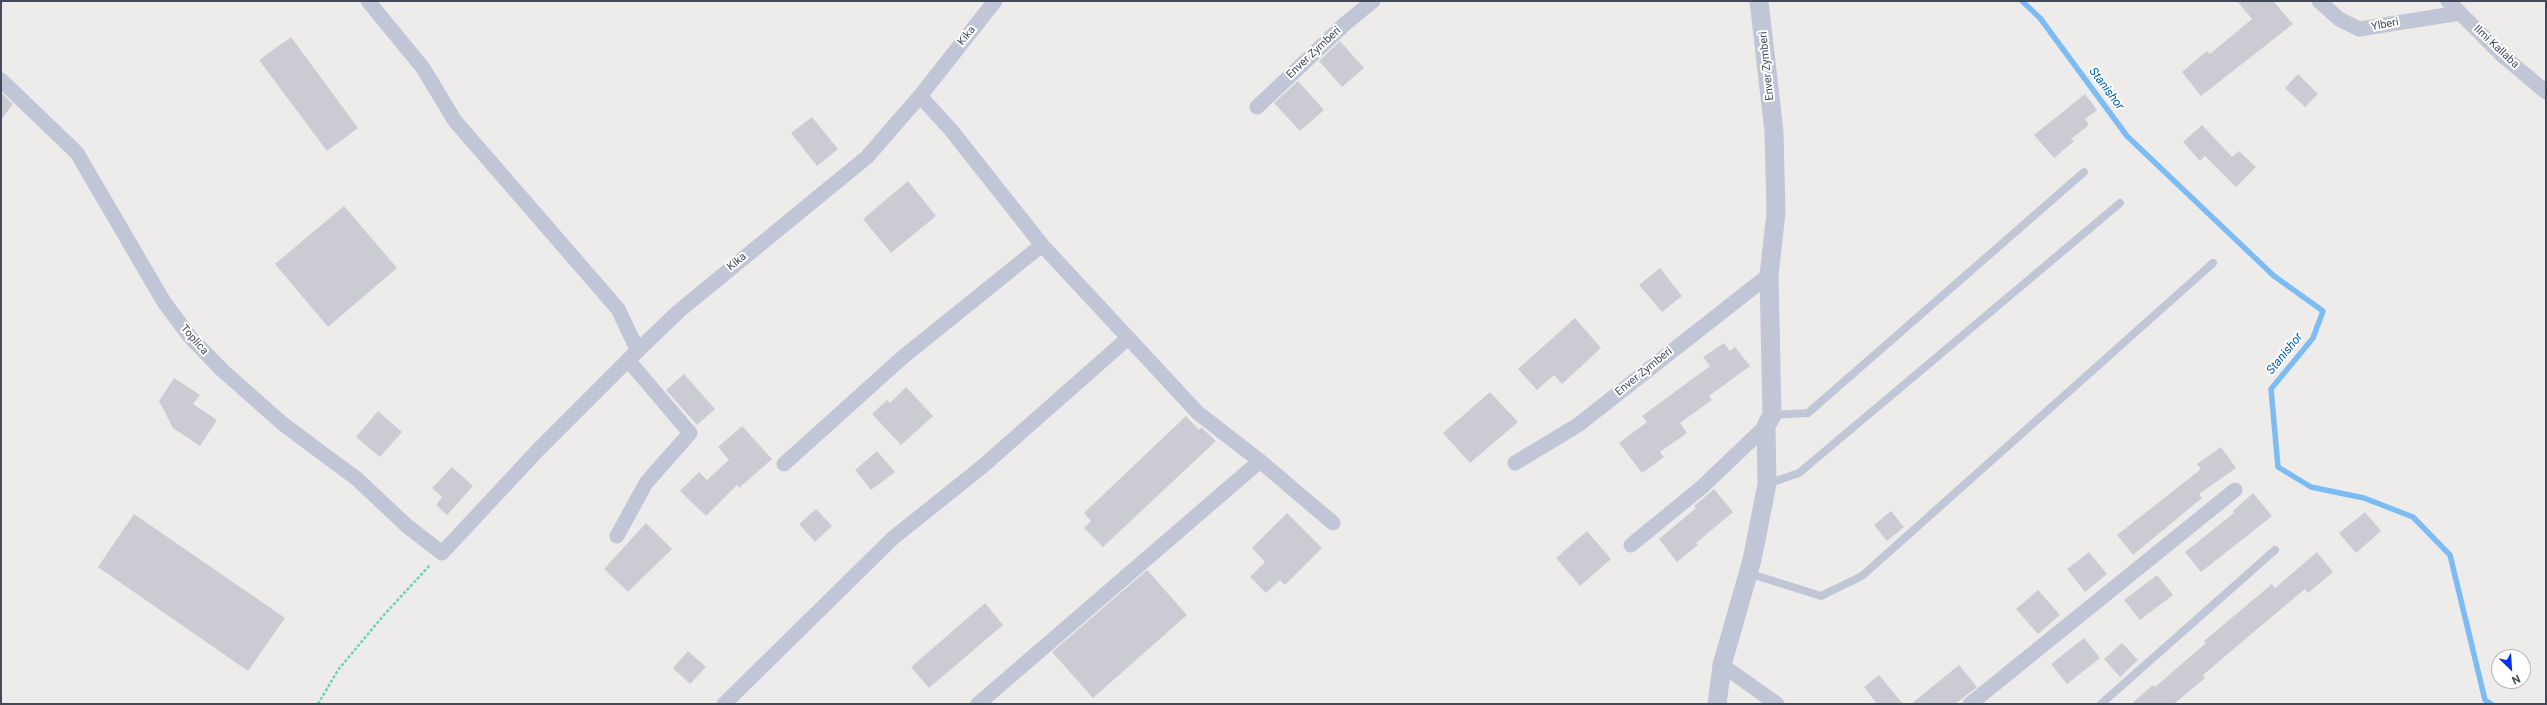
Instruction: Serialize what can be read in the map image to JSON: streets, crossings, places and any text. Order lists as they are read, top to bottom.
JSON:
{
  "streets": {
    "street": [
      "Ylberi",
      "Kika",
      "Ilmi Kallaba",
      "Enver Zymberi",
      "Toplica"
    ]
  },
  "crossings": [
    ["Ylberi", "Ilmi Kallaba"],
    ["Kika", "Toplica"]
  ],
  "water": ["Stanishor"],
  "north": "bottom right"
}
